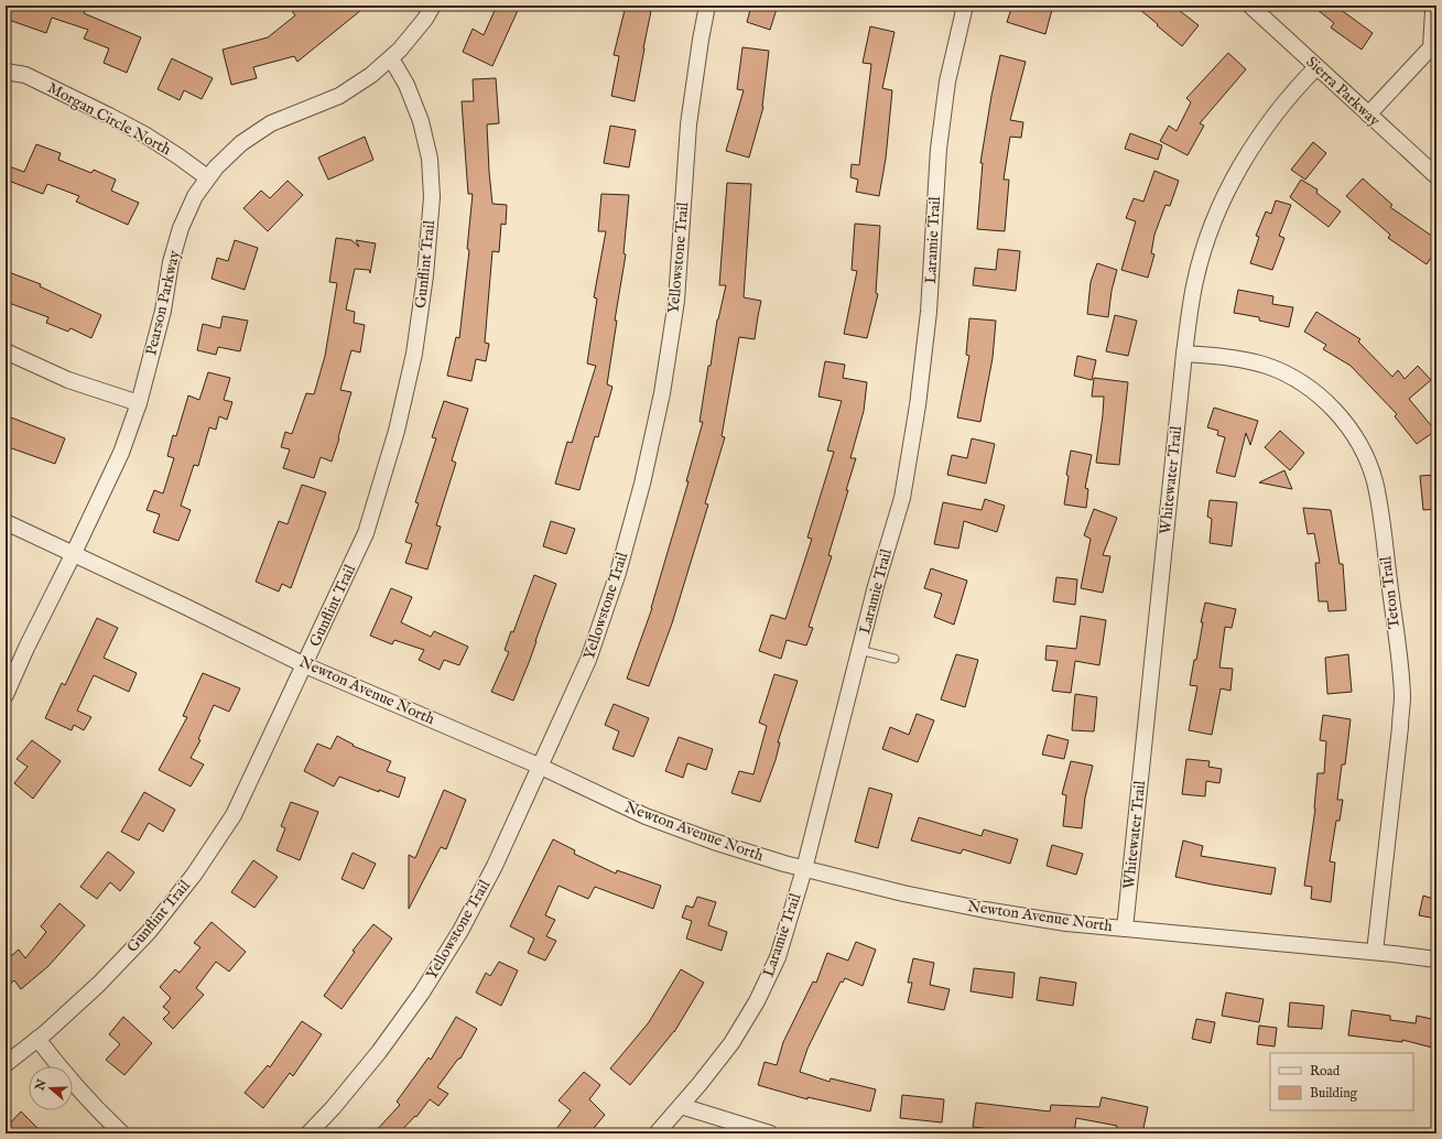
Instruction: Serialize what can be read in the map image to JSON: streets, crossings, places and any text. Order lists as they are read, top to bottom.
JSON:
{
  "streets": {
    "street": [
      "Sierra Parkway",
      "Morgan Circle North",
      "Laramie Trail",
      "Yellowstone Trail",
      "Gunflint Trail",
      "Pearson Parkway",
      "Whitewater Trail",
      "Teton Trail",
      "Newton Avenue North"
    ]
  },
  "crossings": [
    ["Sierra Parkway", "Whitewater Trail"],
    ["Morgan Circle North", "Pearson Parkway"],
    ["Laramie Trail", "Newton Avenue North"],
    ["Yellowstone Trail", "Newton Avenue North"],
    ["Gunflint Trail", "Pearson Parkway"],
    ["Gunflint Trail", "Newton Avenue North"],
    ["Pearson Parkway", "Newton Avenue North"],
    ["Whitewater Trail", "Teton Trail"],
    ["Whitewater Trail", "Newton Avenue North"],
    ["Teton Trail", "Newton Avenue North"]
  ],
  "legend": ["Road", "Building"],
  "north": "left"
}
